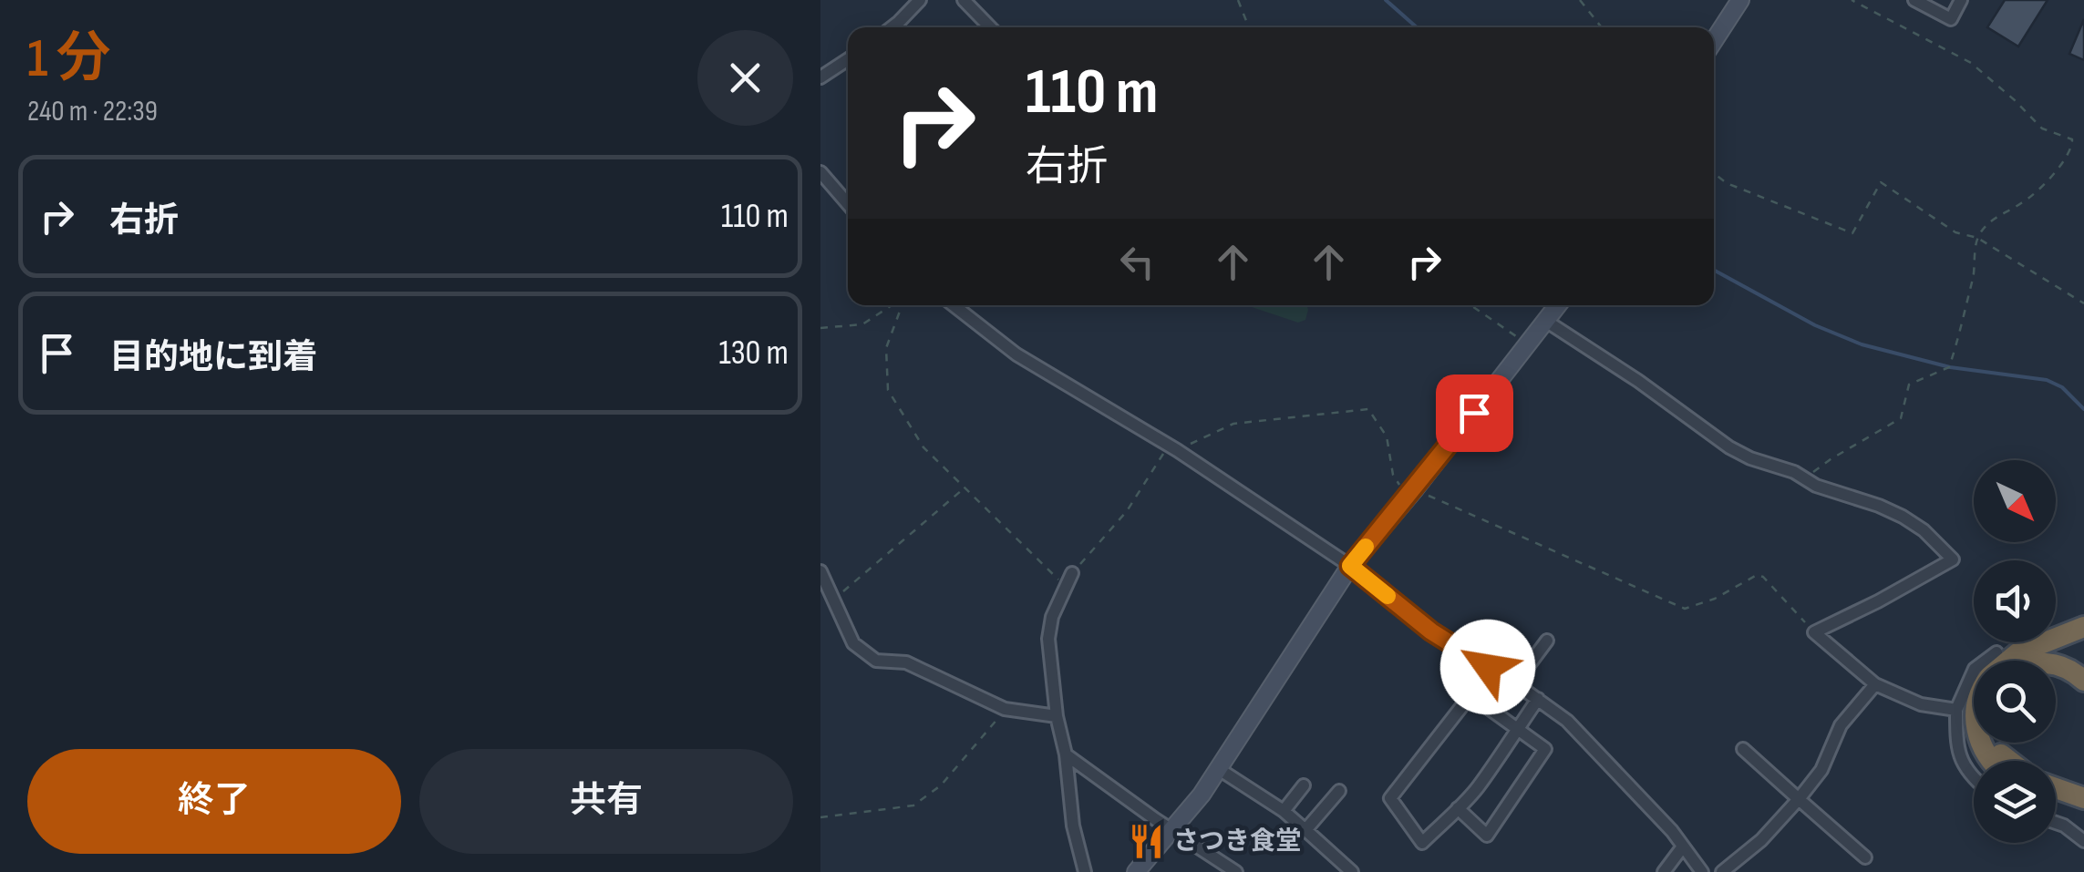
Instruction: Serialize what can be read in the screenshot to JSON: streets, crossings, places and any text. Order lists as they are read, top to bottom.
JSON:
{
  "places": {
    "restaurant": ["さつき食堂"]
  },
  "north": "bottom right",
  "page": {
    "heading": ["1 分", "240 m · 22:39"],
    "turn": ["110 m", "右折"],
    "list": [
      {
        "name": "右折",
        "value": "110 m"
      },
      {
        "name": "目的地に到着",
        "value": "130 m"
      }
    ],
    "buttons": ["終了", "共有"]
  }
}
